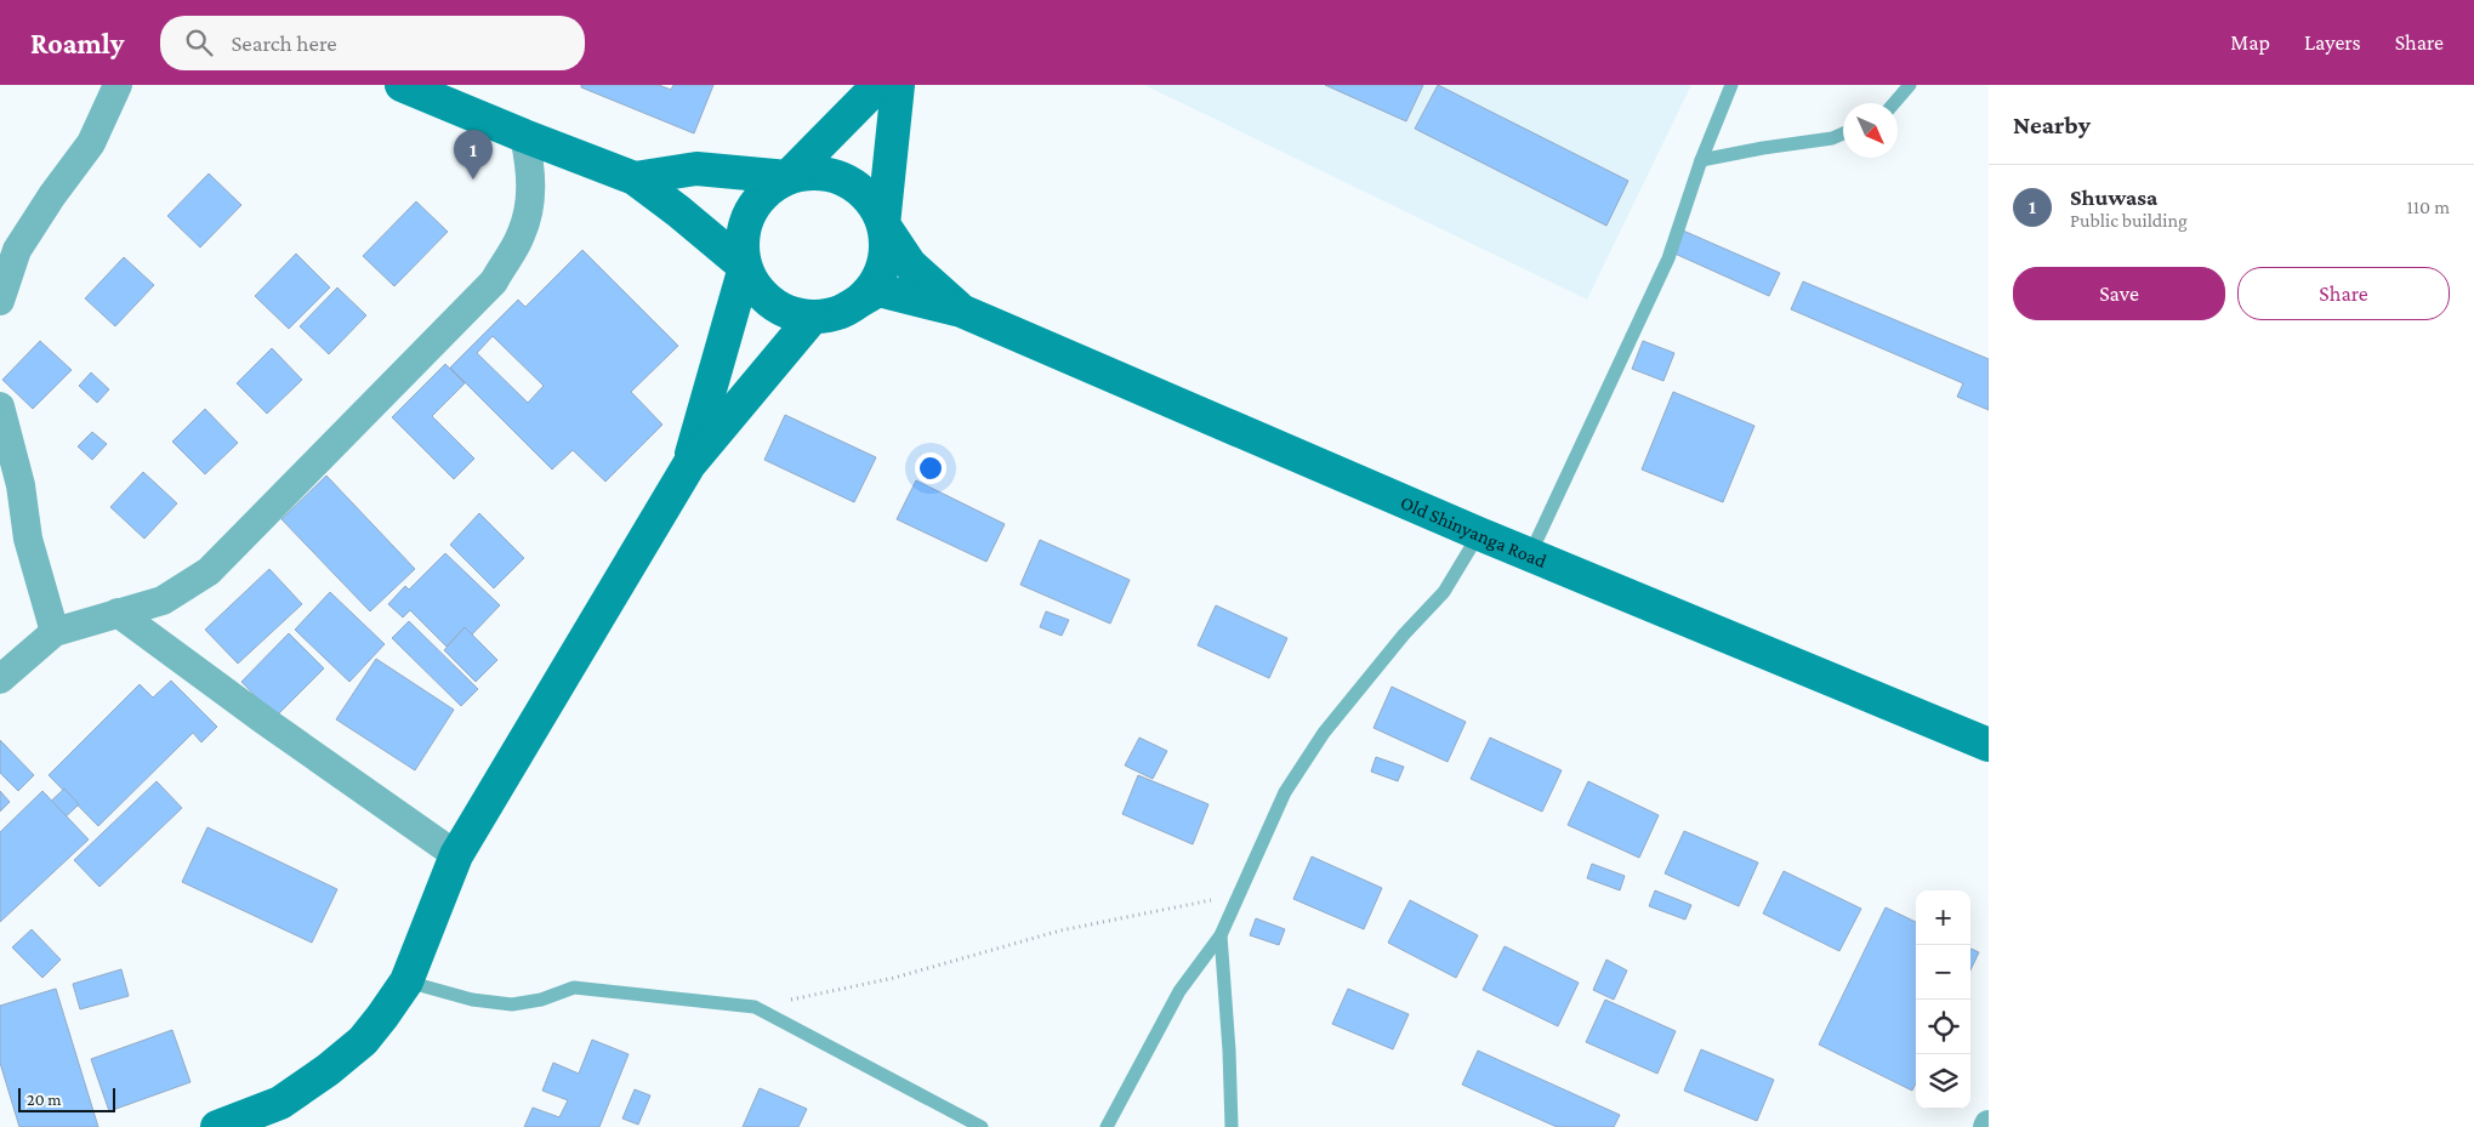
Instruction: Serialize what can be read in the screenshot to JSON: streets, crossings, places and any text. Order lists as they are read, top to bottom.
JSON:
{
  "streets": {
    "main road": ["Old Shinyanga Road"]
  },
  "scale_bar": "20 m",
  "north": "bottom right",
  "page": {
    "header": "Roamly",
    "search": "Search here",
    "nav": ["Map", "Layers", "Share"],
    "heading": "Nearby",
    "pins": "1",
    "list": [
      {
        "mark": "1",
        "name": "Shuwasa",
        "note": "Public building",
        "value": "110 m"
      }
    ],
    "buttons": ["Save", "Share"],
    "map_buttons": ["+", "−"],
    "scale": "20 m"
  }
}
